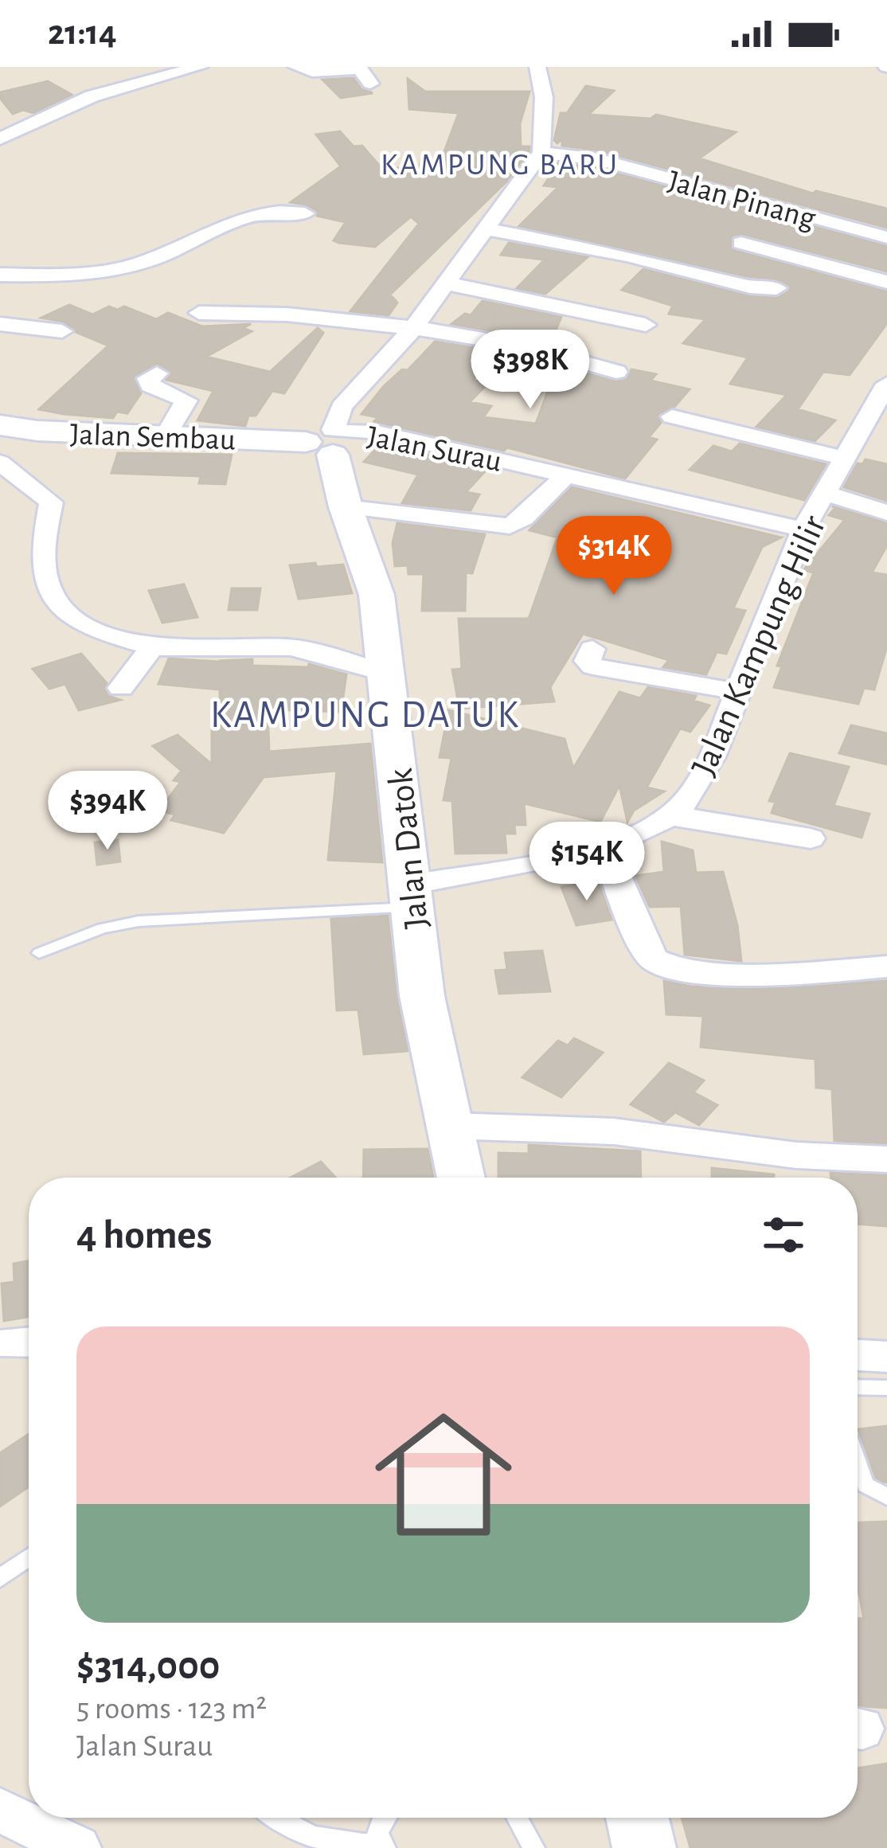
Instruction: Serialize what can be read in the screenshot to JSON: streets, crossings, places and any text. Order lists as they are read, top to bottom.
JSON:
{
  "streets": {
    "main road": ["Jalan Sembau", "Jalan Datok"],
    "street": ["Jalan Pinang", "Jalan Surau", "Jalan Kampung Hilir"]
  },
  "crossings": [
    ["Jalan Sembau", "Jalan Surau"],
    ["Jalan Sembau", "Jalan Datok"],
    ["Jalan Surau", "Jalan Kampung Hilir"],
    ["Jalan Surau", "Jalan Datok"],
    ["Jalan Kampung Hilir", "Jalan Datok"]
  ],
  "districts": ["KAMPUNG BARU", "KAMPUNG DATUK"],
  "page": {
    "status": "21:14",
    "price": [
      "$398K",
      "$314K",
      "$394K",
      "$154K"
    ],
    "heading": "4 homes",
    "list": [
      {
        "name": "$314,000",
        "note": "5 rooms · 123 m² · Jalan Surau"
      }
    ]
  }
}
